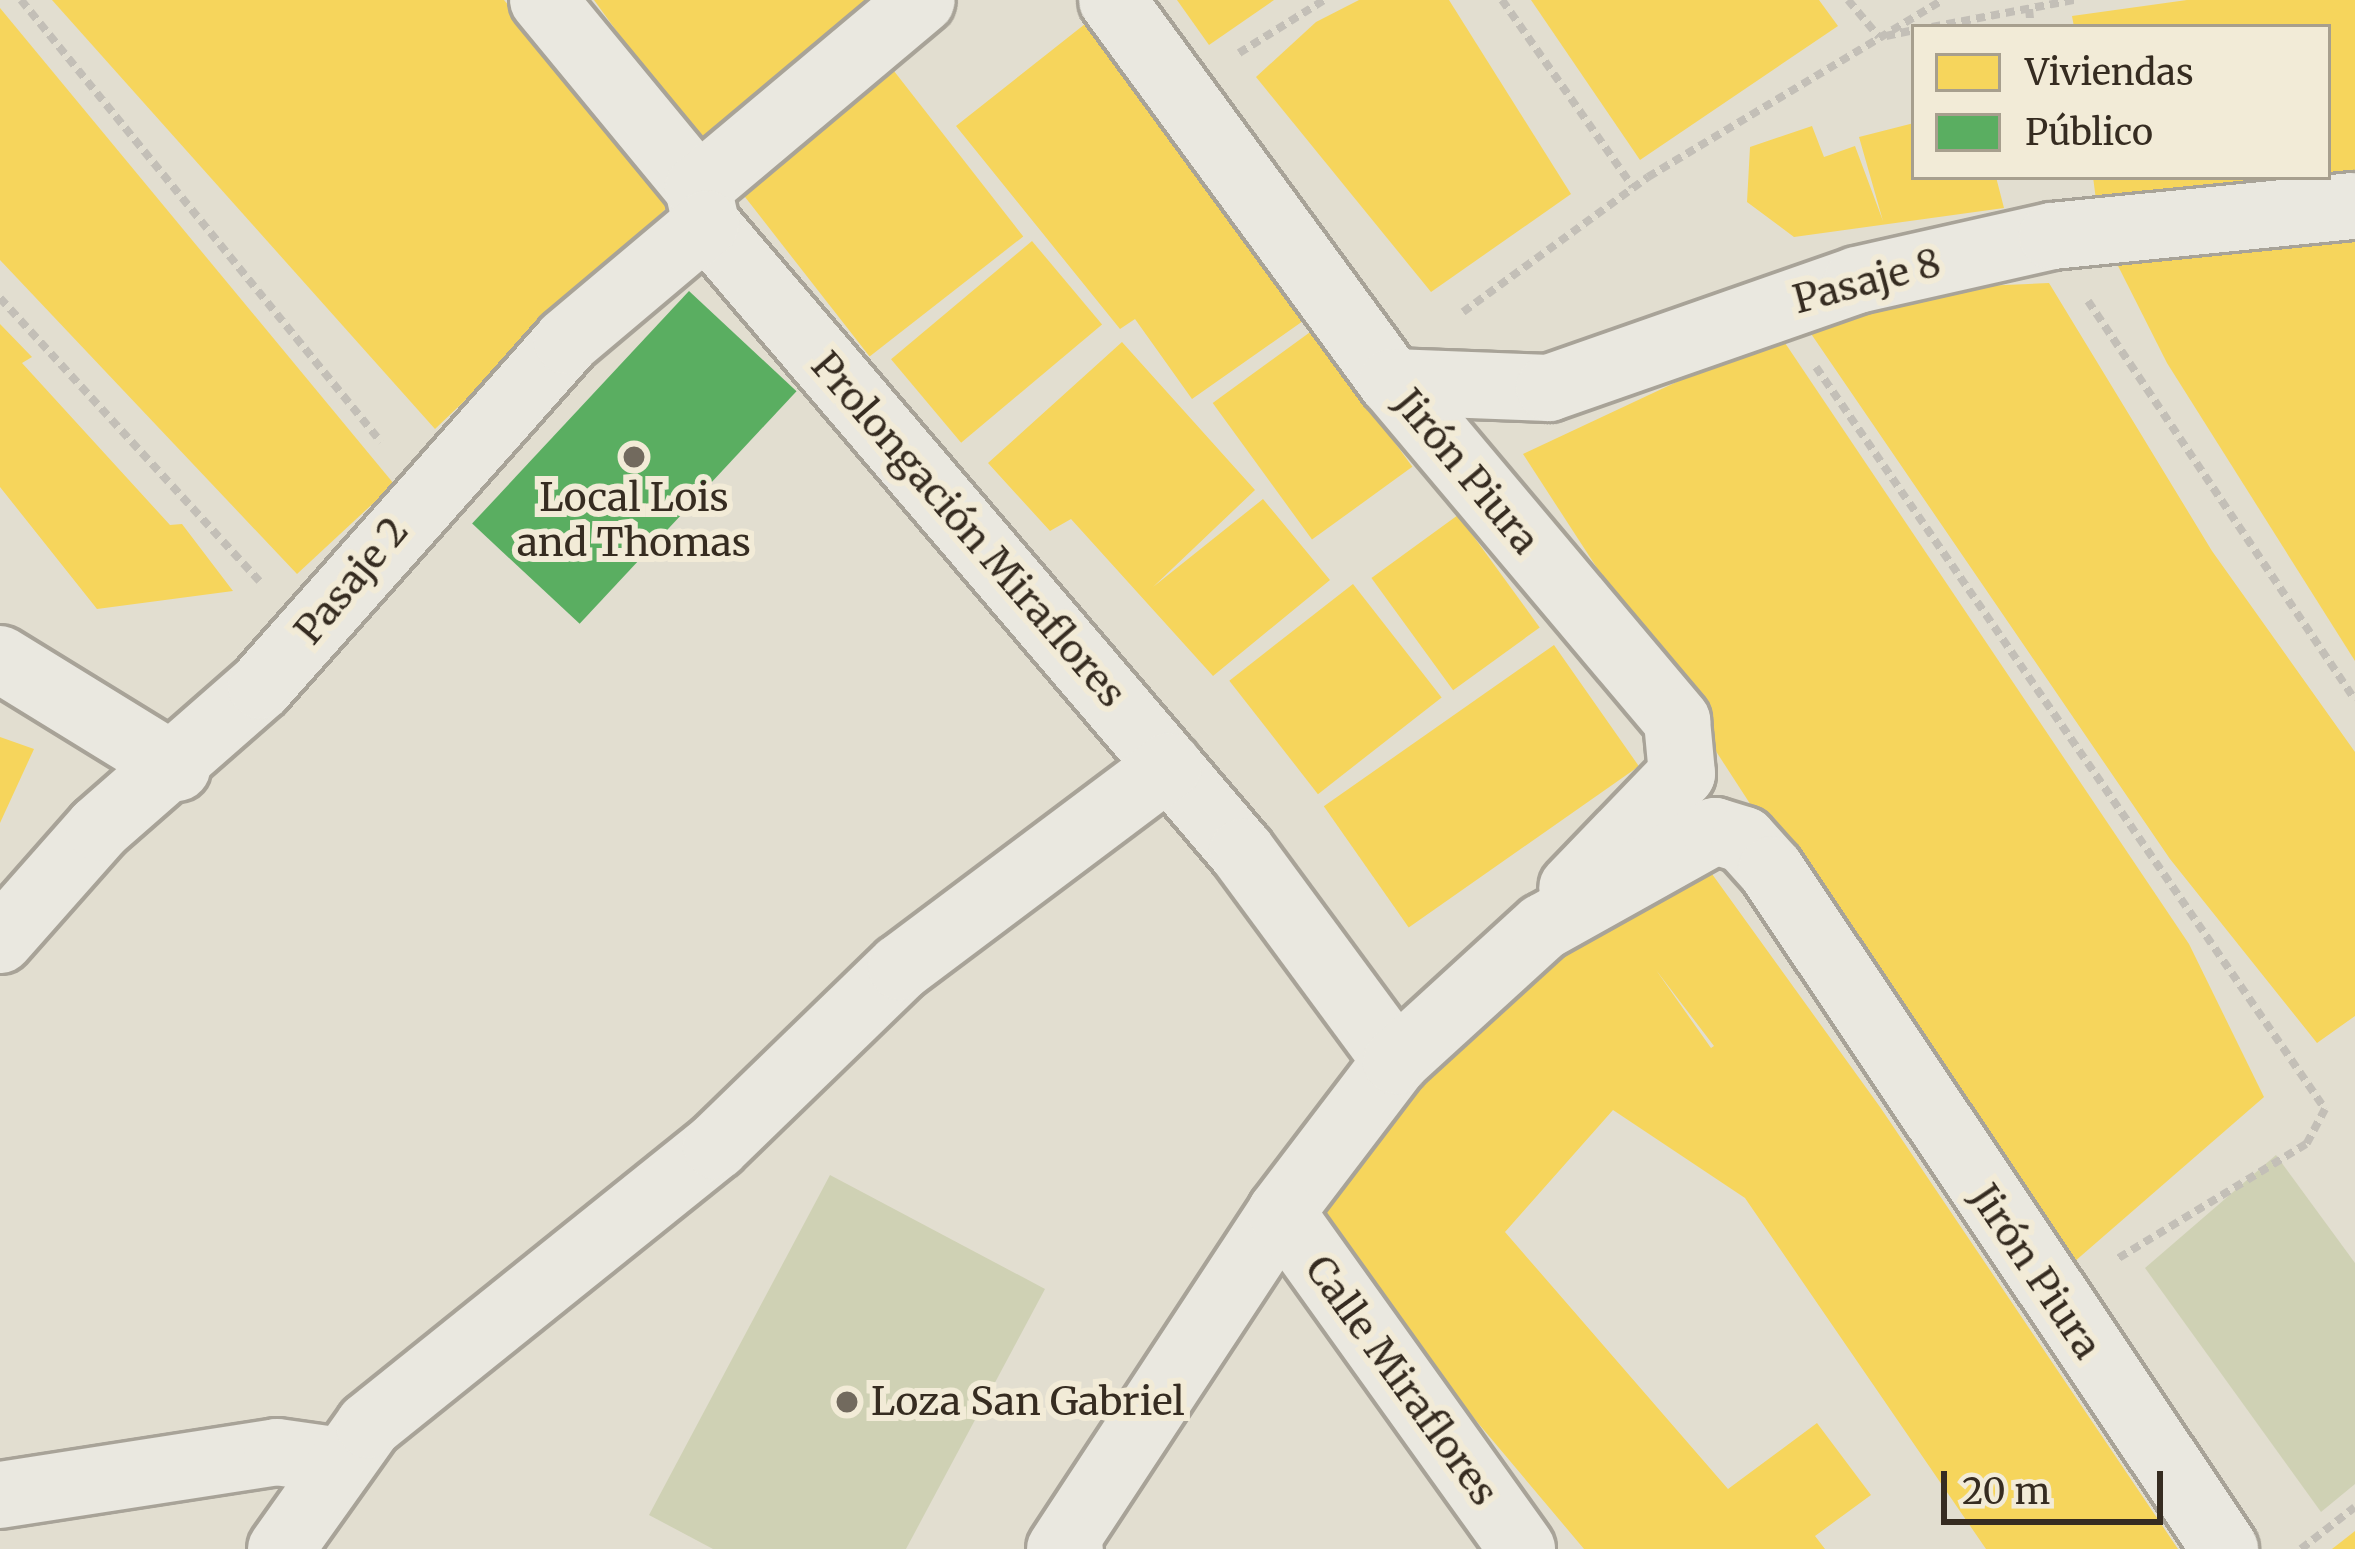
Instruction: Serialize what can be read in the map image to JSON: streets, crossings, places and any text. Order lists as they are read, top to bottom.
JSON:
{
  "streets": {
    "street": [
      "Pasaje 8",
      "Jirón Piura",
      "Prolongación Miraflores",
      "Pasaje 2",
      "Calle Miraflores"
    ]
  },
  "crossings": [
    ["Pasaje 8", "Jirón Piura"],
    ["Prolongación Miraflores", "Pasaje 2"]
  ],
  "places": ["Local Lois and Thomas", "Loza San Gabriel"],
  "legend": ["Viviendas", "Público"],
  "scale_bar": "20 m"
}
